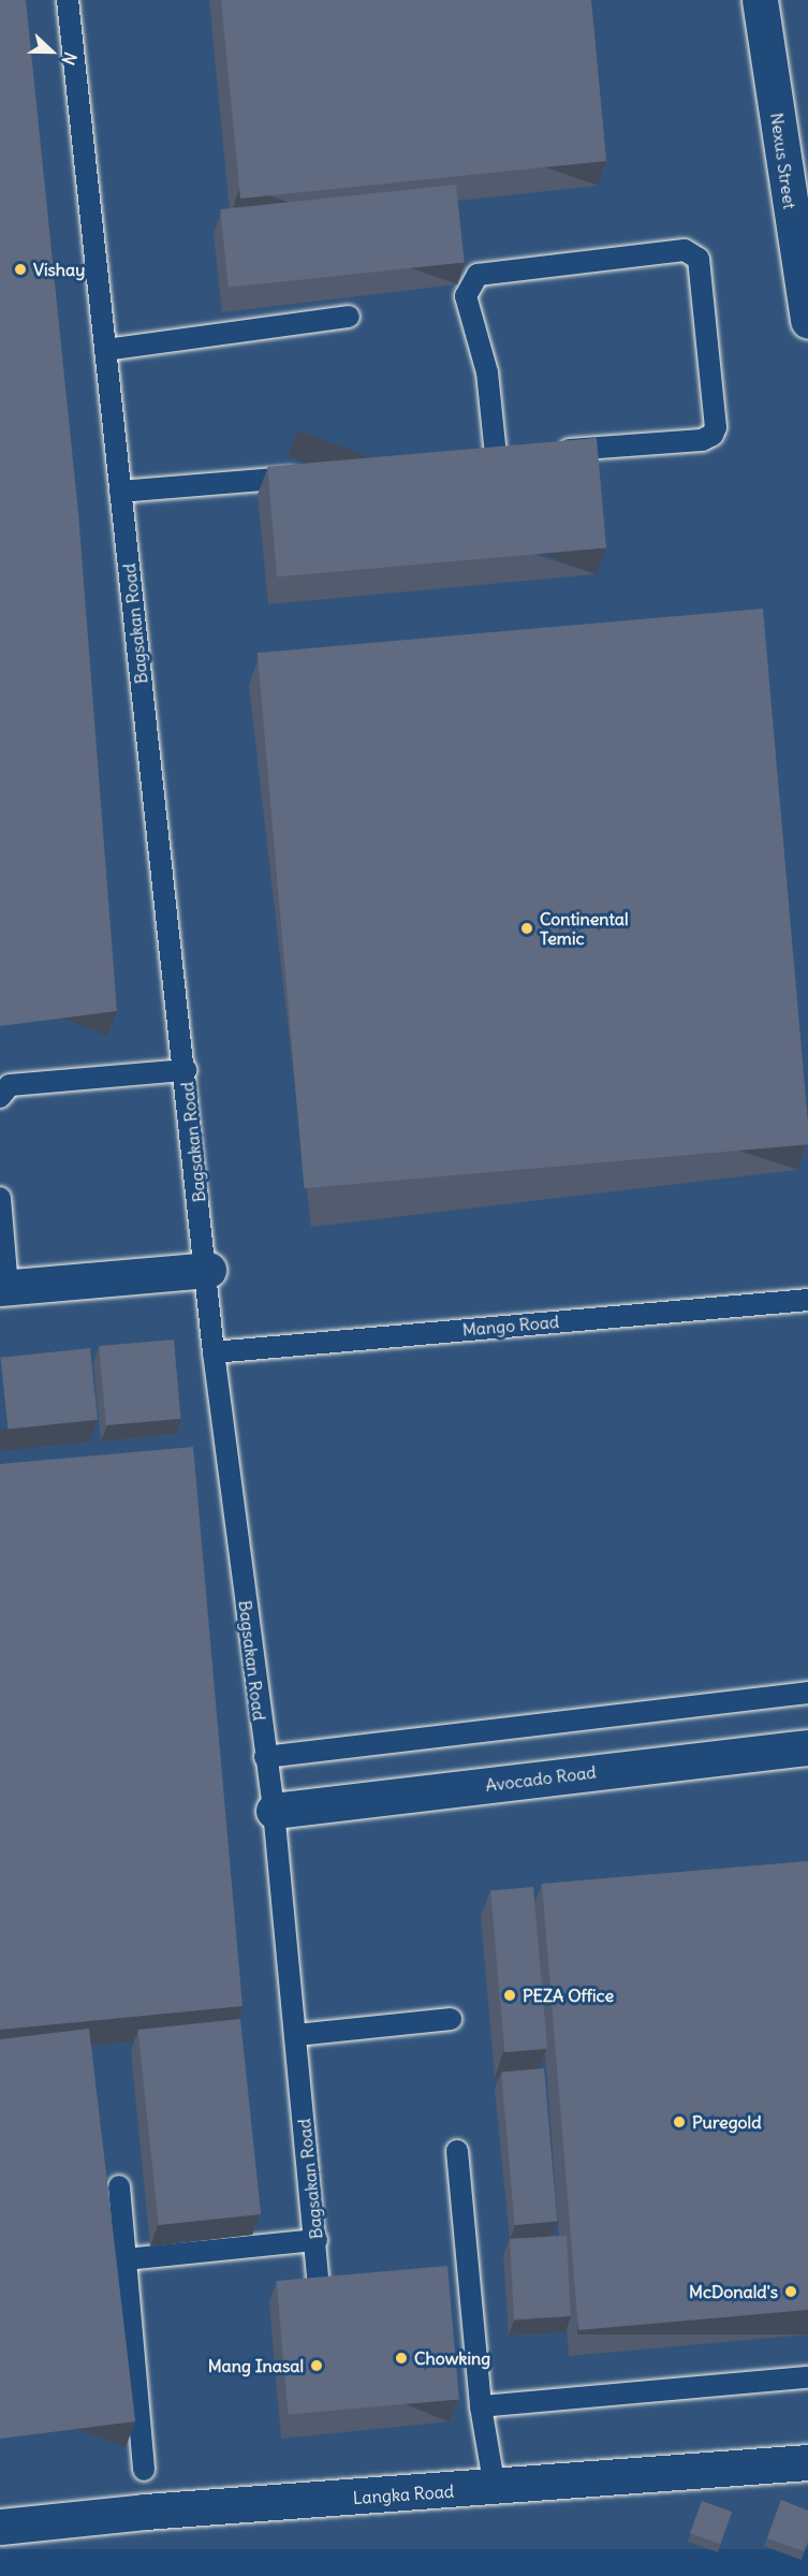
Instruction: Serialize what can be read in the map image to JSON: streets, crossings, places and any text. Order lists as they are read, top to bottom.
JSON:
{
  "streets": {
    "street": ["Nexus Street", "Avocado Road", "Langka Road"],
    "lane": ["Bagsakan Road", "Mango Road"]
  },
  "crossings": [
    ["Bagsakan Road", "Mango Road"],
    ["Bagsakan Road", "Avocado Road"]
  ],
  "places": [
    "Vishay",
    "Continental Temic",
    "PEZA Office",
    "Puregold",
    "McDonald's",
    "Chowking",
    "Mang Inasal"
  ],
  "north": "right"
}
